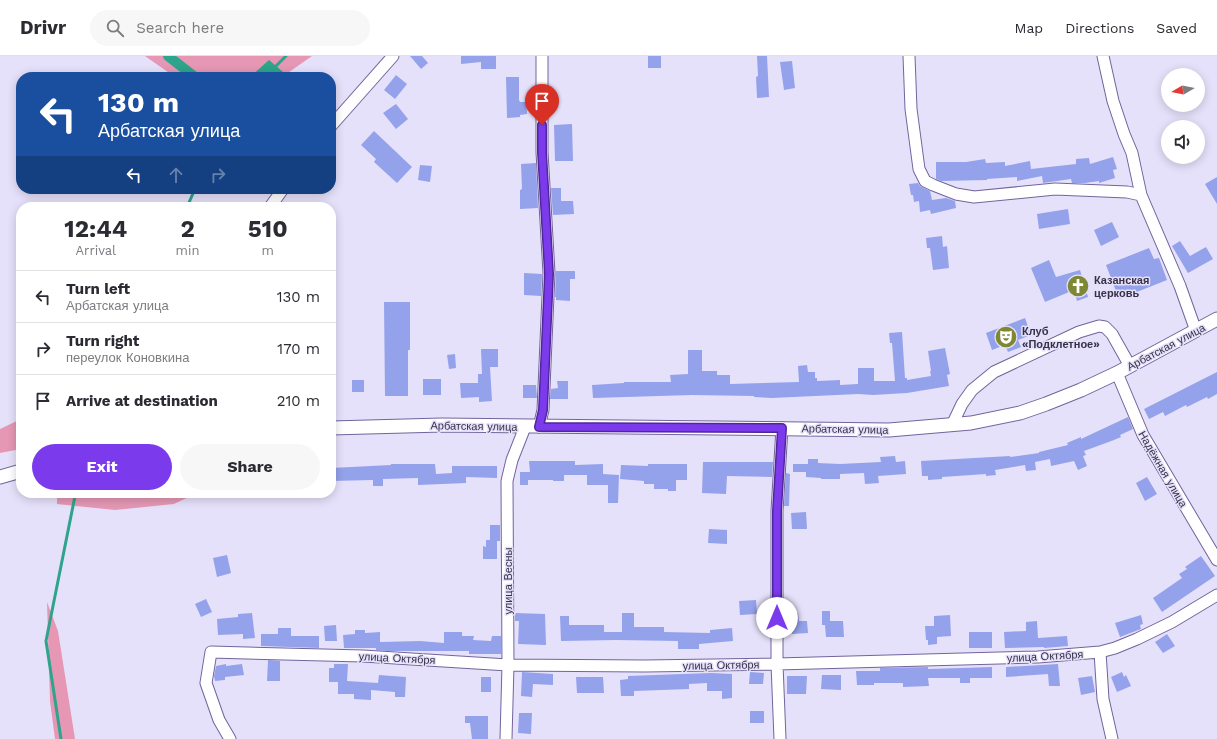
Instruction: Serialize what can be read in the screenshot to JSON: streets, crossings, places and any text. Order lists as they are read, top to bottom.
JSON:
{
  "streets": {
    "main road": ["Арбатская улица"],
    "street": ["Надёжная улица", "улица Весны", "улица Октября"]
  },
  "crossings": [
    ["Арбатская улица", "Надёжная улица"],
    ["Арбатская улица", "улица Весны"],
    ["улица Весны", "улица Октября"]
  ],
  "places": {
    "church": ["Казанская церковь"],
    "theatre": ["Клуб «Подклетное»"]
  },
  "north": "left",
  "page": {
    "header": "Drivr",
    "search": "Search here",
    "nav": ["Map", "Directions", "Saved"],
    "turn": ["130 m", "Арбатская улица"],
    "eta": [
      "12:44",
      "Arrival",
      "2",
      "min",
      "510",
      "m"
    ],
    "list": [
      {
        "name": "Turn left",
        "note": "Арбатская улица",
        "value": "130 m"
      },
      {
        "name": "Turn right",
        "note": "переулок Коновкина",
        "value": "170 m"
      },
      {
        "name": "Arrive at destination",
        "value": "210 m"
      }
    ],
    "buttons": ["Exit", "Share"]
  }
}
